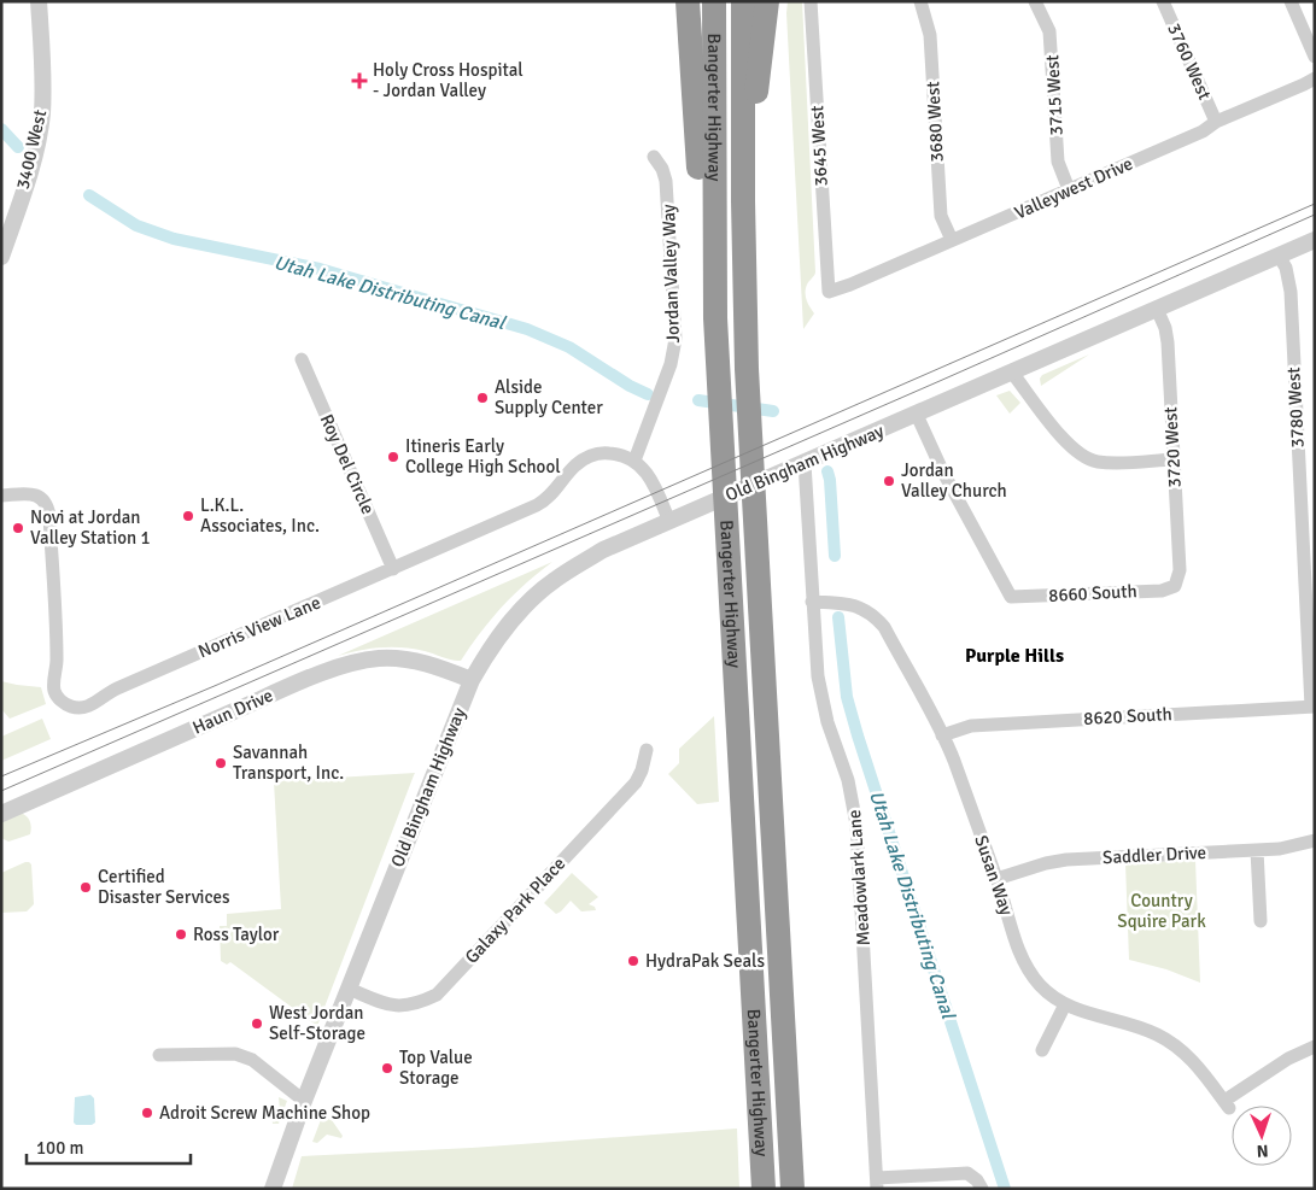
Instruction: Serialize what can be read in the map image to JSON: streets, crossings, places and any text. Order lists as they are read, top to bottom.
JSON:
{
  "streets": {
    "highway": ["Bangerter Highway"],
    "street": [
      "3760 West",
      "3715 West",
      "3680 West",
      "3645 West",
      "3400 West",
      "Valleywest Drive",
      "Jordan Valley Way",
      "3780 West",
      "3720 West",
      "Old Bingham Highway",
      "Roy Del Circle",
      "8660 South",
      "Norris View Lane",
      "Haun Drive",
      "8620 South",
      "Saddler Drive",
      "Susan Way",
      "Meadowlark Lane",
      "Galaxy Park Place"
    ]
  },
  "crossings": [
    ["3760 West", "Valleywest Drive"],
    ["3715 West", "Valleywest Drive"],
    ["3680 West", "Valleywest Drive"],
    ["3645 West", "Valleywest Drive"],
    ["Jordan Valley Way", "Norris View Lane"],
    ["3780 West", "Old Bingham Highway"],
    ["3780 West", "8620 South"],
    ["3720 West", "Old Bingham Highway"],
    ["3720 West", "8660 South"],
    ["Old Bingham Highway", "8660 South"],
    ["Old Bingham Highway", "Haun Drive"],
    ["Old Bingham Highway", "Meadowlark Lane"],
    ["Old Bingham Highway", "Galaxy Park Place"],
    ["Roy Del Circle", "Norris View Lane"],
    ["8620 South", "Susan Way"],
    ["Saddler Drive", "Susan Way"],
    ["Susan Way", "Meadowlark Lane"]
  ],
  "districts": ["Purple Hills"],
  "water": ["Utah Lake Distributing Canal"],
  "parks": ["Country Squire Park"],
  "places": {
    "health": ["Holy Cross Hospital - Jordan Valley"],
    "other": [
      "Alside Supply Center",
      "Itineris Early College High School",
      "Jordan Valley Church",
      "L.K.L. Associates, Inc.",
      "Novi at Jordan Valley Station 1",
      "Savannah Transport, Inc.",
      "Certified Disaster Services",
      "Ross Taylor",
      "HydraPak Seals",
      "West Jordan Self-Storage",
      "Top Value Storage",
      "Adroit Screw Machine Shop"
    ]
  },
  "scale_bar": "100 m",
  "north": "bottom"
}
